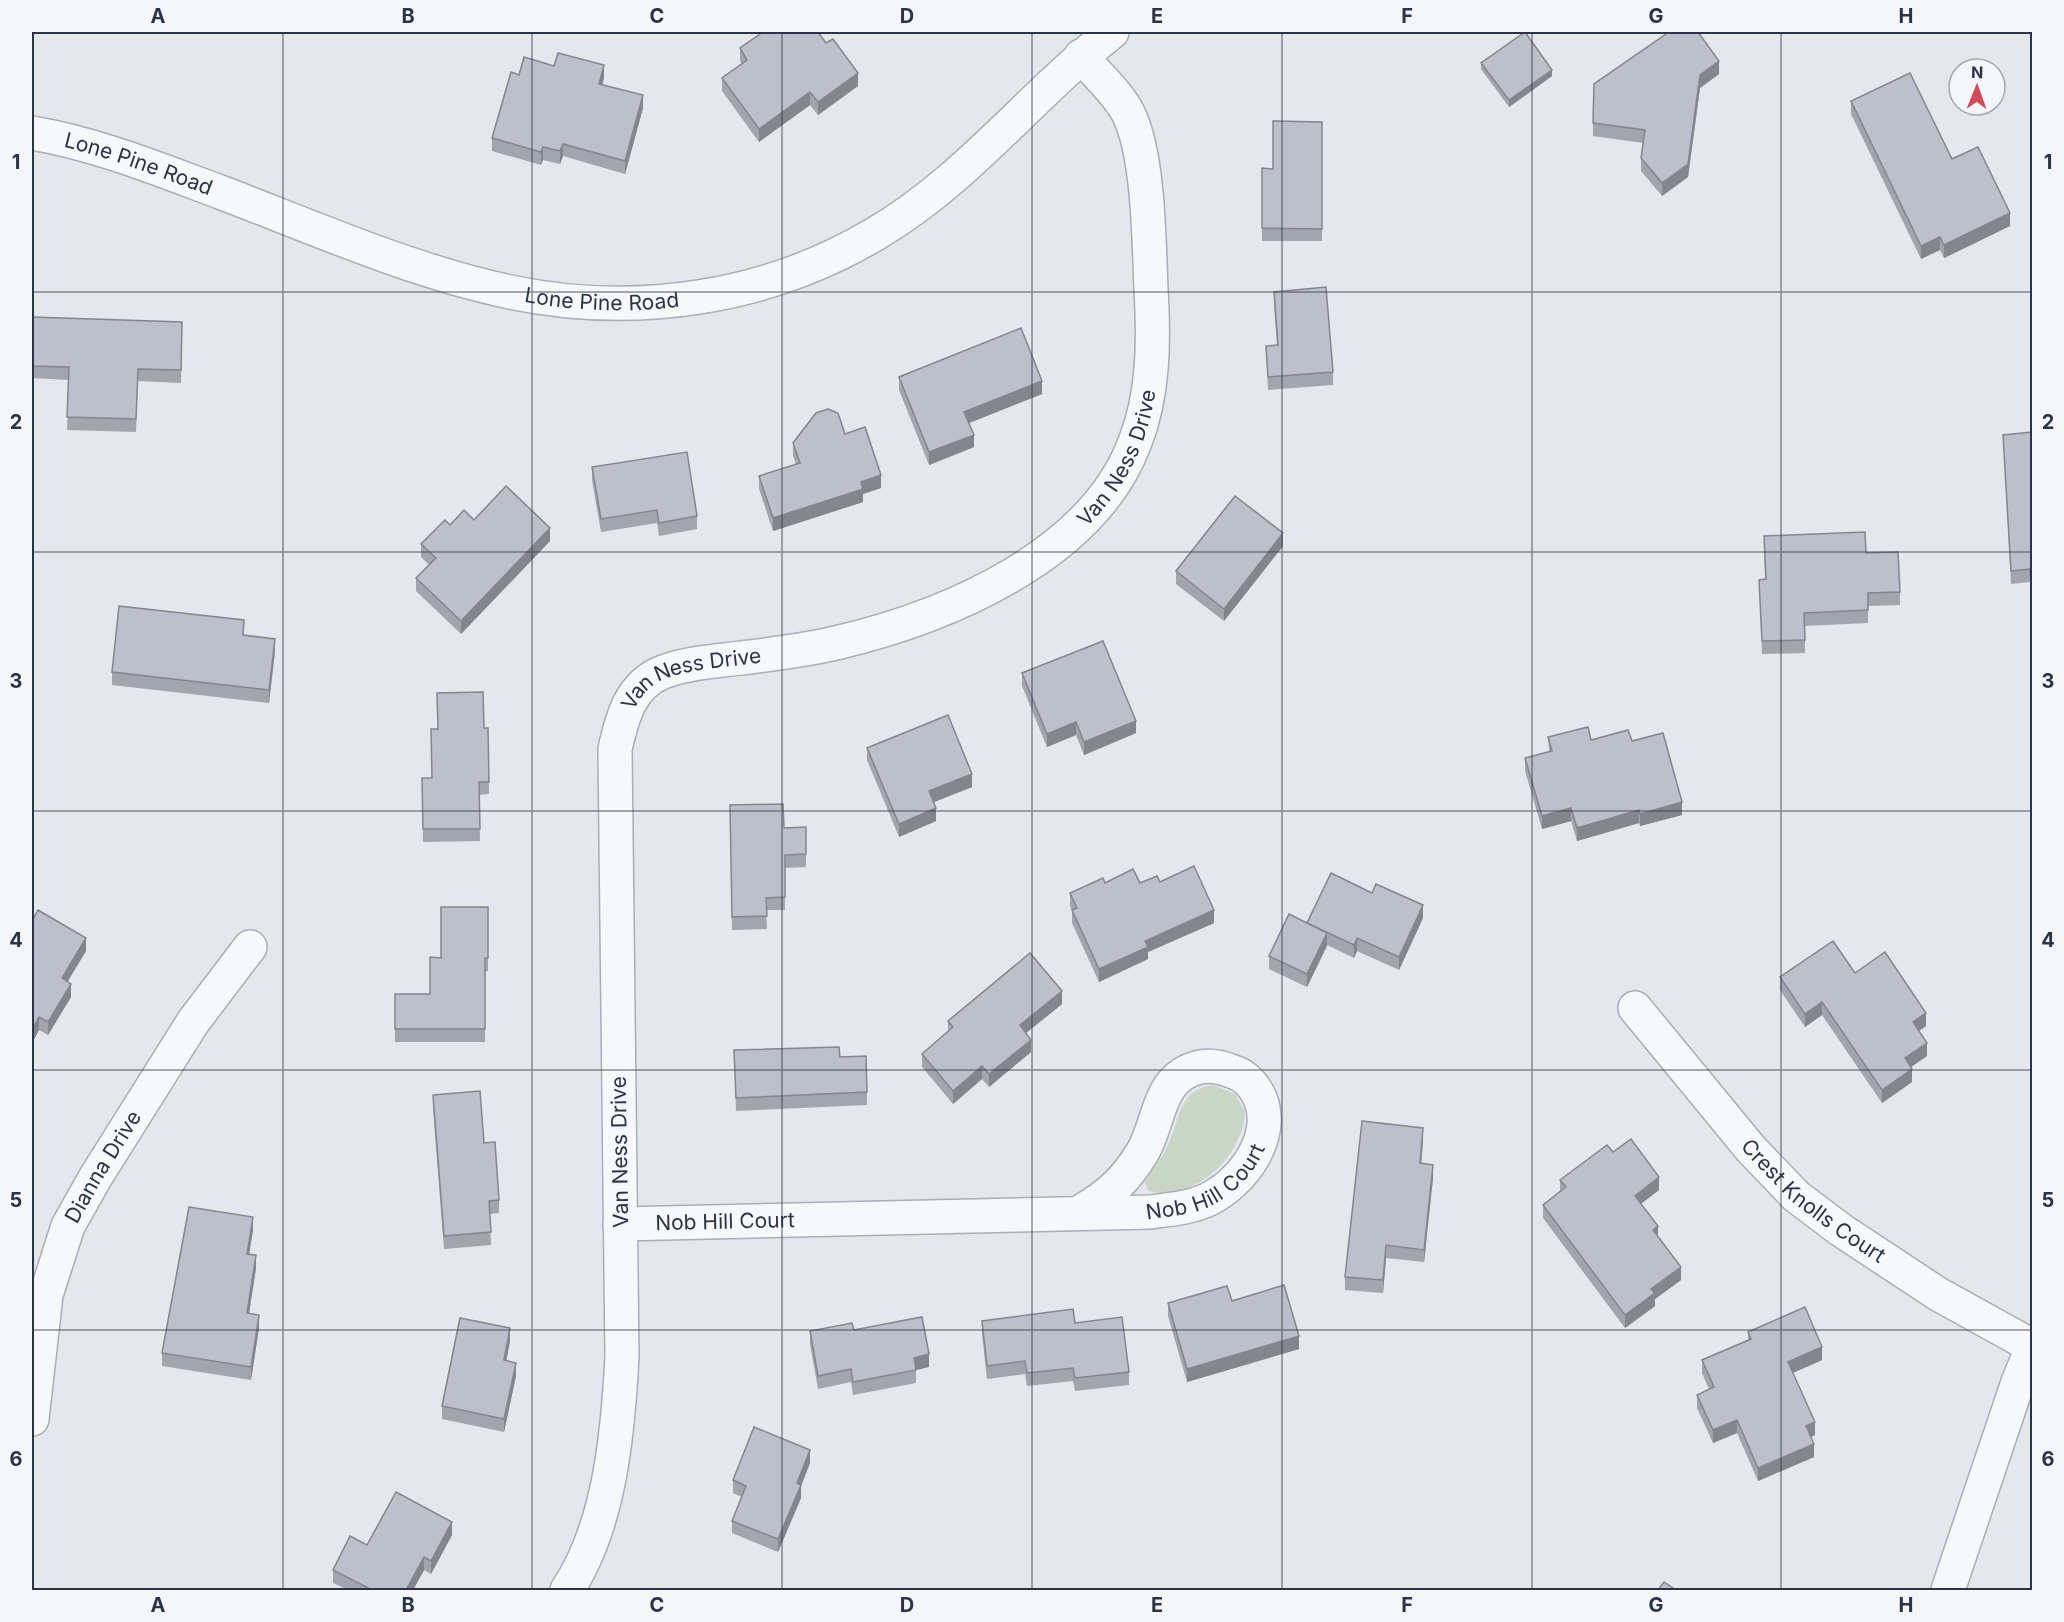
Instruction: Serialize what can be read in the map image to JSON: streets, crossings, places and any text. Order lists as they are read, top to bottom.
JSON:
{
  "streets": {
    "street": [
      "Lone Pine Road",
      "Van Ness Drive",
      "Dianna Drive",
      "Nob Hill Court",
      "Crest Knolls Court"
    ]
  },
  "crossings": [
    ["Lone Pine Road", "Van Ness Drive"],
    ["Van Ness Drive", "Nob Hill Court"]
  ],
  "north": "top",
  "grid": {
    "columns": [
      "A",
      "B",
      "C",
      "D",
      "E",
      "F",
      "G",
      "H"
    ],
    "rows": [
      "1",
      "2",
      "3",
      "4",
      "5",
      "6"
    ]
  }
}
